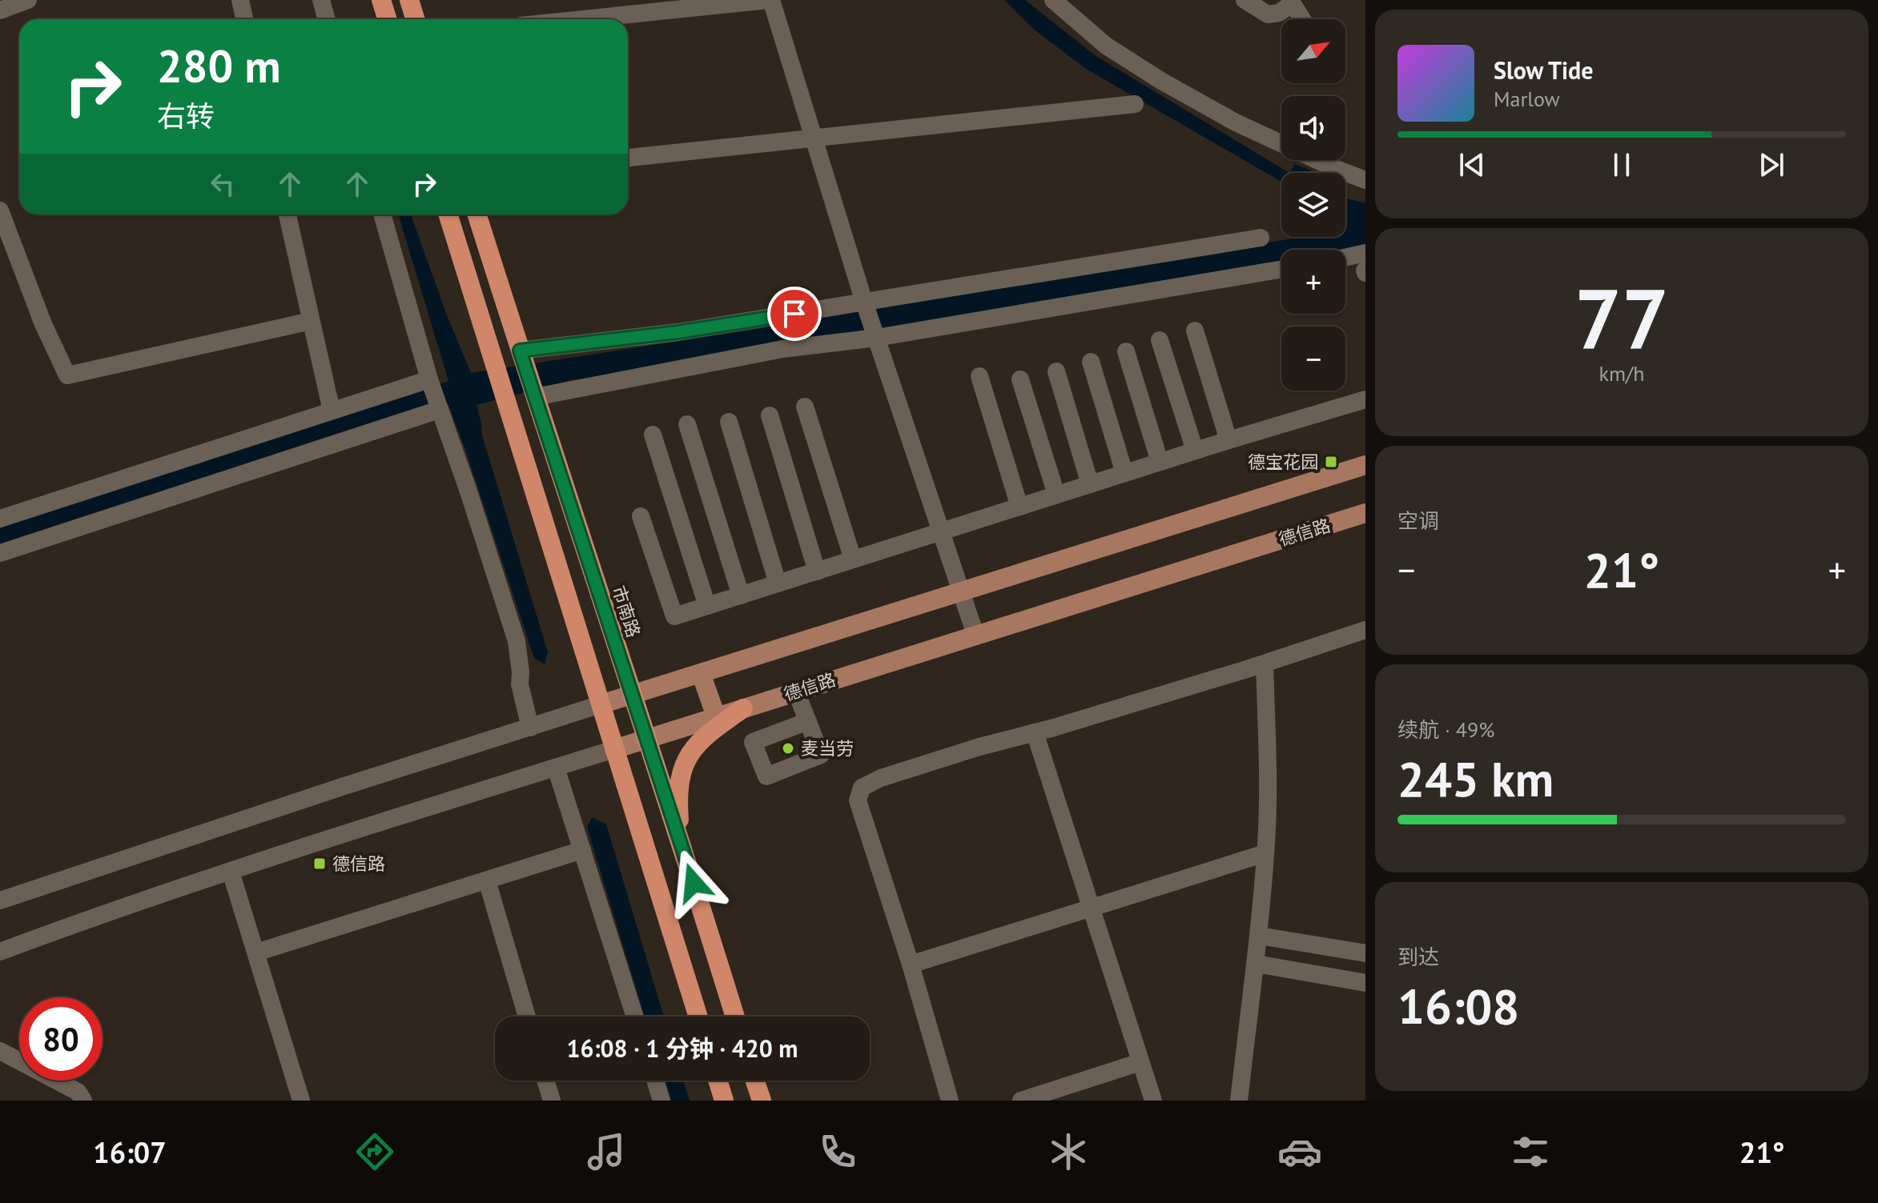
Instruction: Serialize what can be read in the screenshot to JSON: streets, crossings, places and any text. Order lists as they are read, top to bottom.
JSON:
{
  "streets": {
    "highway": ["市南路"],
    "main road": ["德信路"]
  },
  "crossings": [
    ["德信路", "市南路"]
  ],
  "places": {
    "transit": ["德宝花园", "德信路"],
    "other": ["麦当劳"]
  },
  "north": "top right",
  "page": {
    "map_buttons": ["+", "−"],
    "turn": ["280 m", "右转"],
    "song": ["Slow Tide", "Marlow"],
    "tile": [
      ["77", "km/h"],
      "空调",
      ["续航 · 49%", "245 km"],
      ["到达", "16:08"]
    ],
    "heat": ["−", "21°", "+"],
    "limit": "80",
    "trip": "16:08 · 1 分钟 · 420 m",
    "tabs": ["16:07", "21°"]
  }
}
